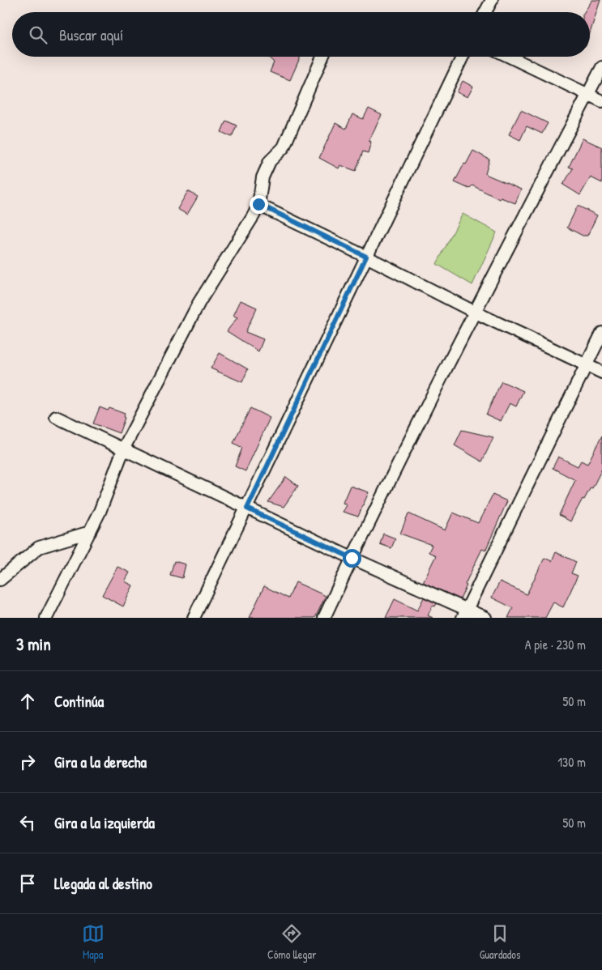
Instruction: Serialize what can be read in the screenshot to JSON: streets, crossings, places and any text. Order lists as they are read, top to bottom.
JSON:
{
  "page": {
    "search": "Buscar aquí",
    "heading": ["3 min", "A pie · 230 m"],
    "list": [
      ["Continúa", "50 m"],
      ["Gira a la derecha", "130 m"],
      ["Gira a la izquierda", "50 m"],
      "Llegada al destino"
    ],
    "nav": ["Mapa", "Cómo llegar", "Guardados"]
  }
}
